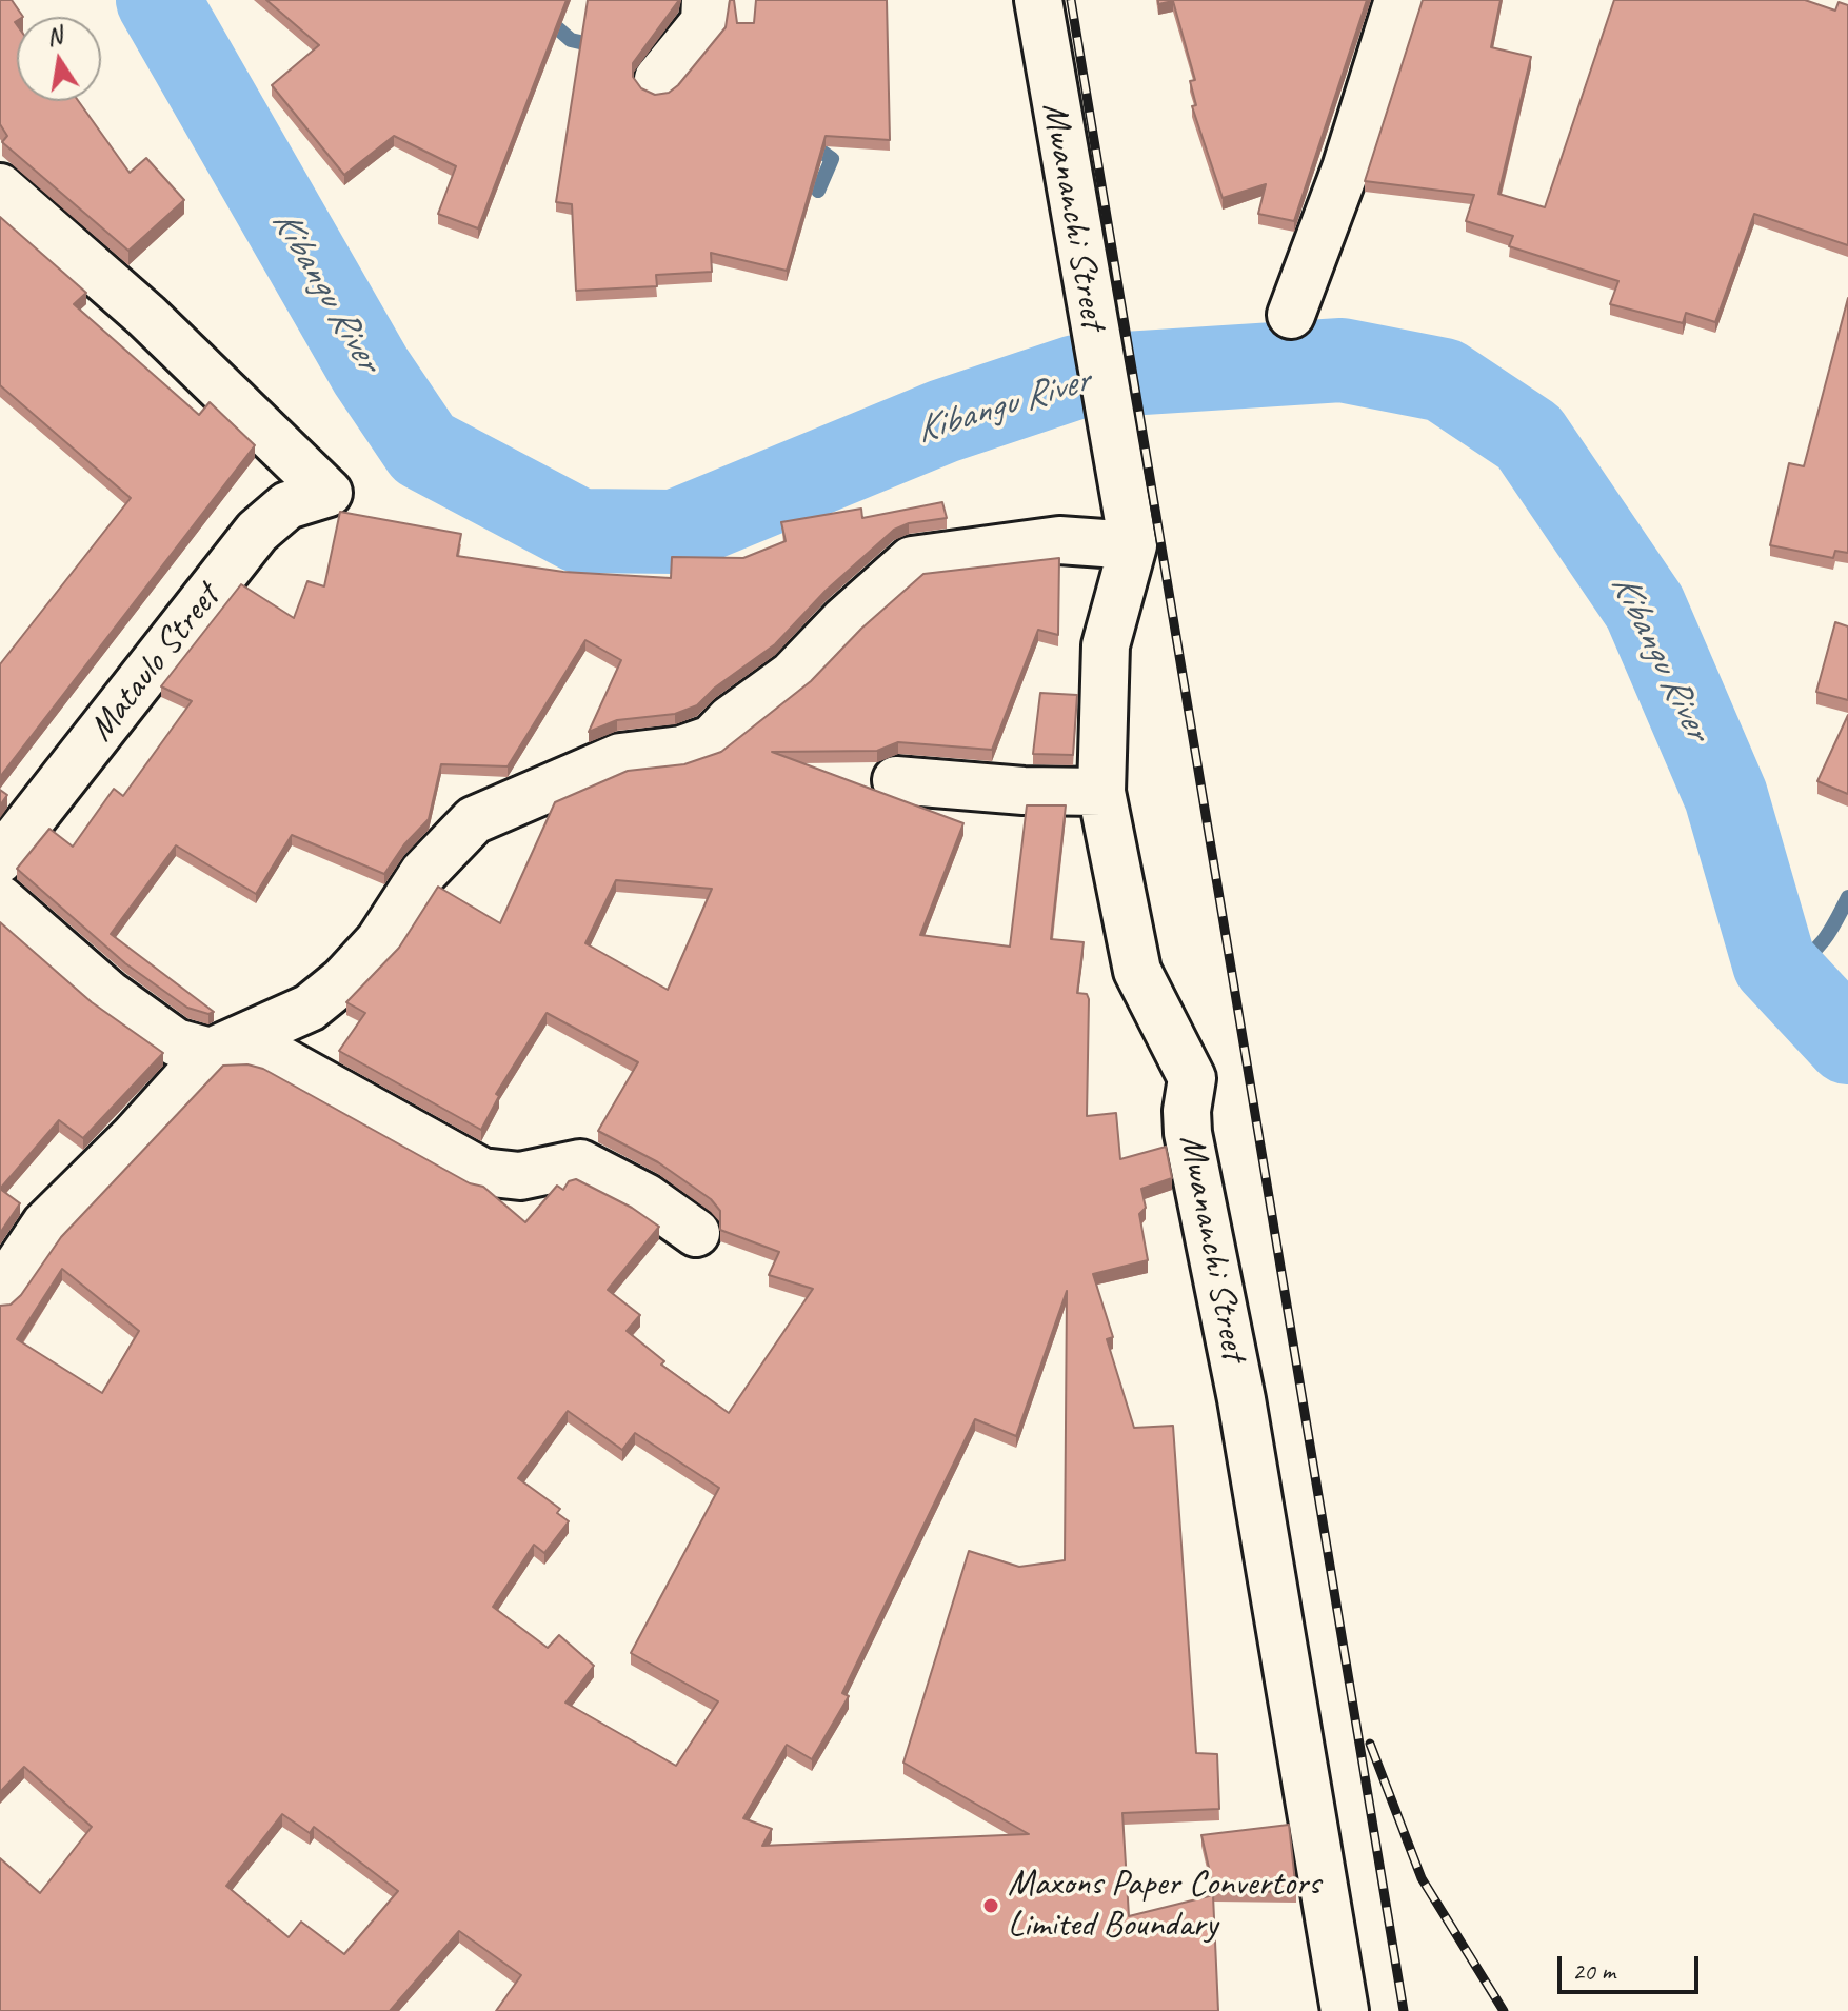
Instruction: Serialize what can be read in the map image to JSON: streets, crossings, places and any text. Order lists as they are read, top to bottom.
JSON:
{
  "streets": {
    "street": ["Mwananchi Street", "Mataulo Street"]
  },
  "water": ["Kibangu River"],
  "places": ["Maxons Paper Convertors Limited Boundary"],
  "scale_bar": "20 m",
  "north": "top"
}
